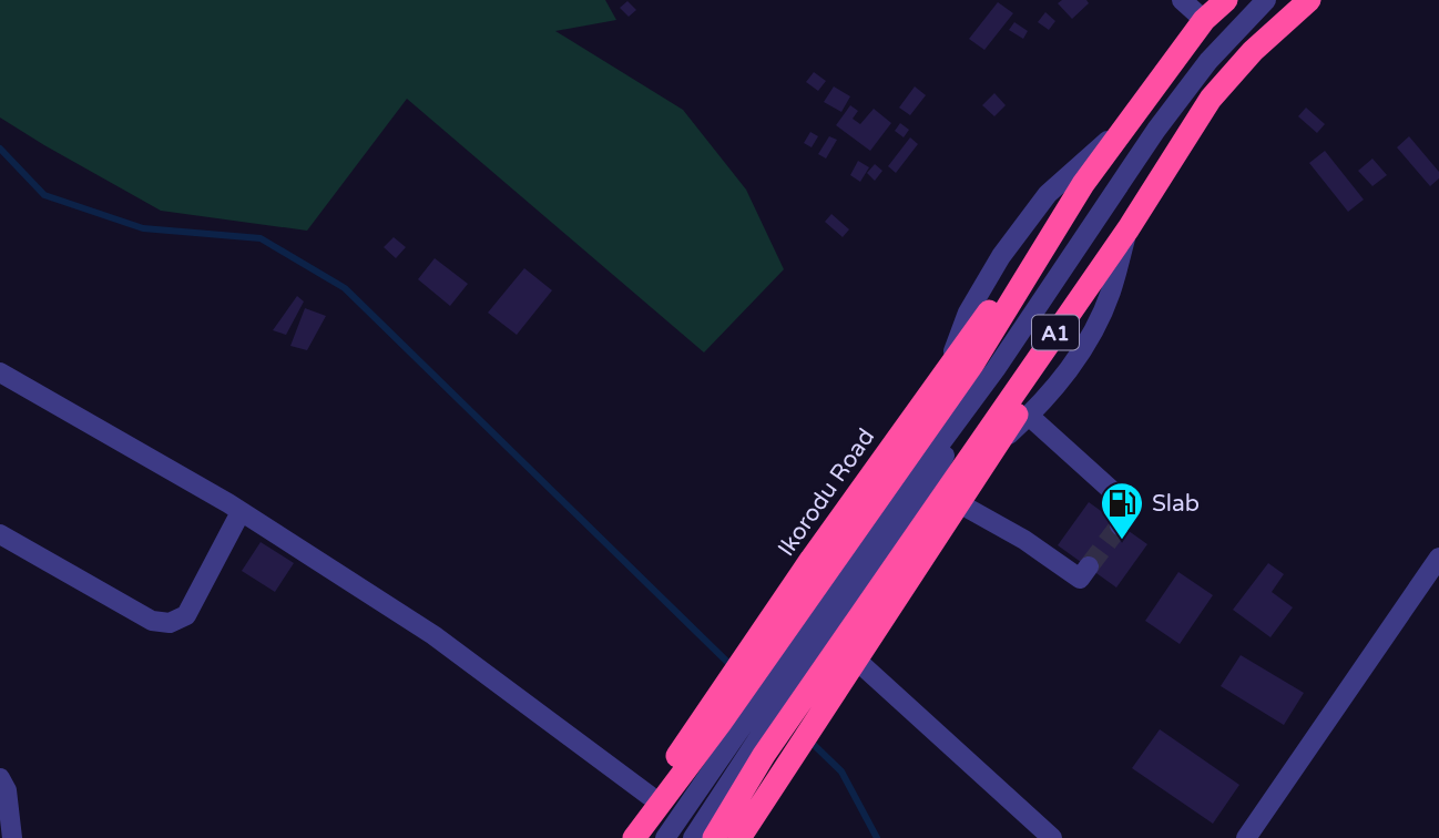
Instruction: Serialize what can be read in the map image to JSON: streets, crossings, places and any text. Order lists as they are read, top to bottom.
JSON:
{
  "streets": {
    "highway": ["A1", "Ikorodu Road"]
  },
  "places": {
    "fuel station": ["Slab"]
  }
}
